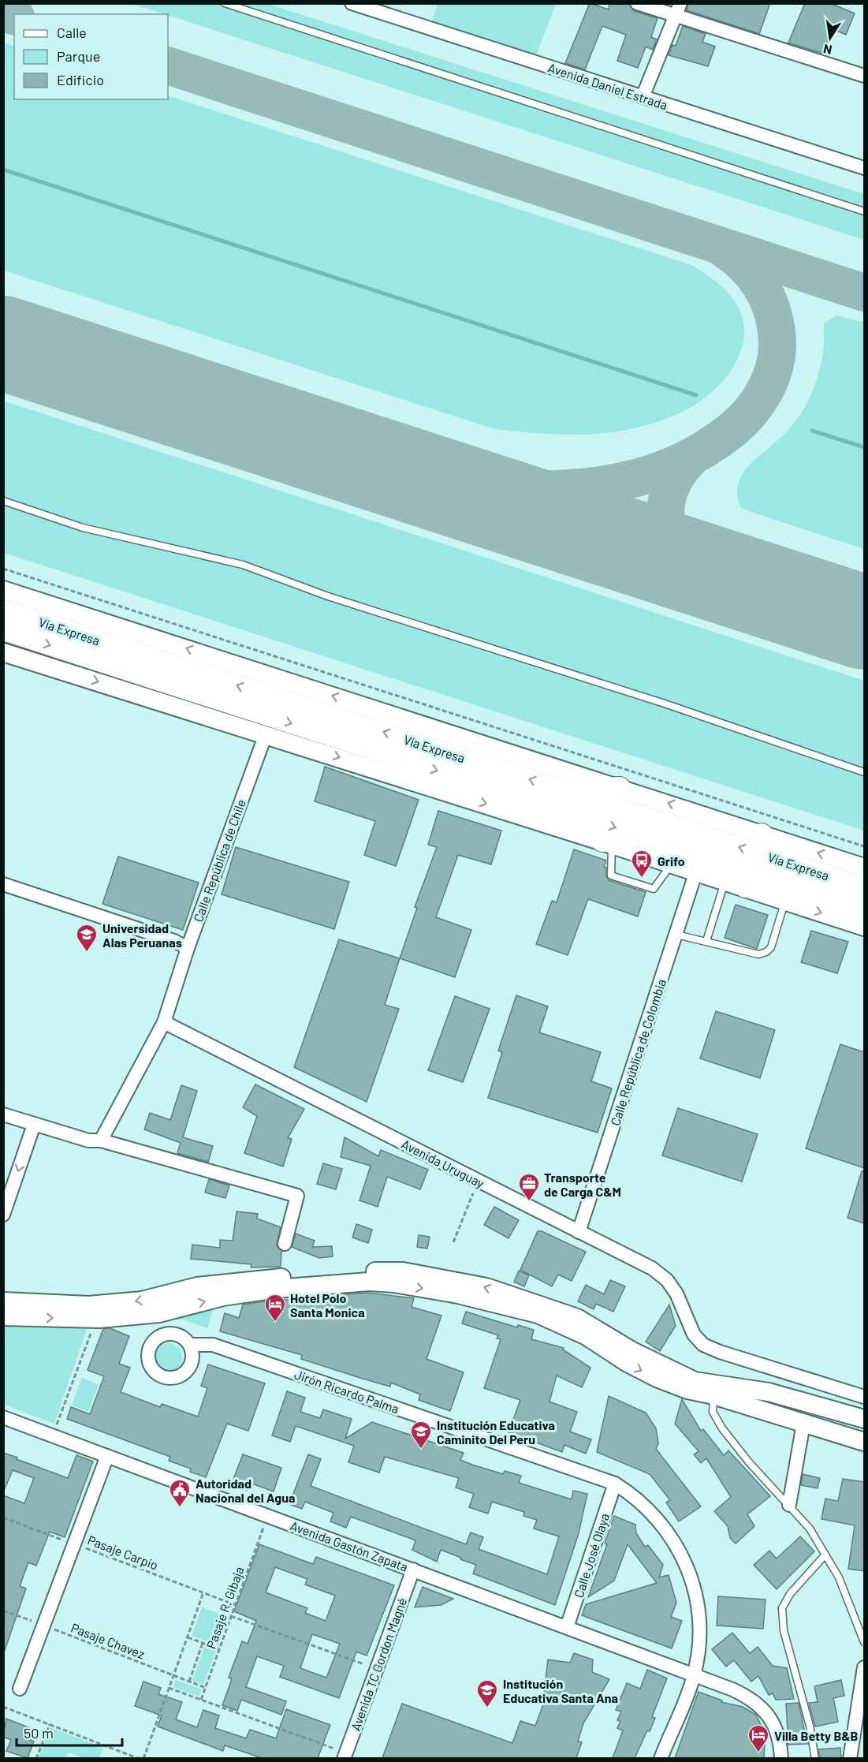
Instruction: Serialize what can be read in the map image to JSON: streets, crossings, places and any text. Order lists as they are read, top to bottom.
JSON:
{
  "streets": {
    "main road": ["Vía Expresa"],
    "street": [
      "Avenida Daniel Estrada",
      "Calle República de Chile",
      "Calle República de Colombia",
      "Avenida Uruguay",
      "Jirón Ricardo Palma",
      "Avenida Gastón Zapata",
      "Calle José Olaya",
      "Avenida TC Gordon Magné"
    ],
    "path": ["Pasaje Carpio", "Pasaje R. Gibaja", "Pasaje Chavez"]
  },
  "crossings": [
    ["Calle República de Chile", "Avenida Uruguay"],
    ["Calle República de Colombia", "Avenida Uruguay"],
    ["Jirón Ricardo Palma", "Avenida Gastón Zapata"],
    ["Jirón Ricardo Palma", "Calle José Olaya"],
    ["Avenida Gastón Zapata", "Calle José Olaya"],
    ["Avenida Gastón Zapata", "Avenida TC Gordon Magné"],
    ["Pasaje Carpio", "Pasaje R. Gibaja"],
    ["Pasaje R. Gibaja", "Pasaje Chavez"]
  ],
  "places": {
    "bus stop": ["Grifo"],
    "school or university": ["Universidad Alas Peruanas", "Institución Educativa Caminito Del Peru", "Institución Educativa Santa Ana"],
    "office": ["Transporte de Carga C&M"],
    "hotel": ["Hotel Polo Santa Monica", "Villa Betty B&B"],
    "public building": ["Autoridad Nacional del Agua"]
  },
  "legend": ["Calle", "Parque", "Edificio"],
  "scale_bar": "50 m",
  "north": "bottom"
}
